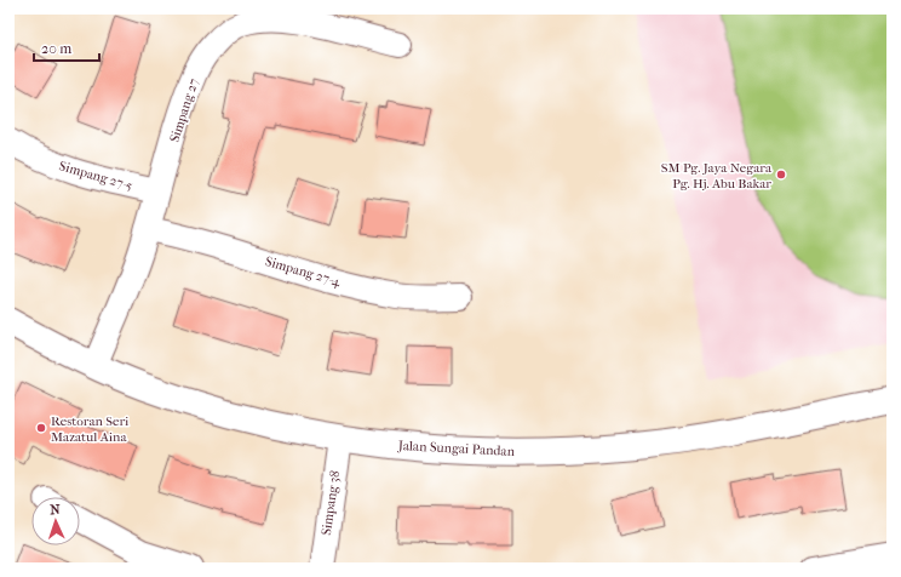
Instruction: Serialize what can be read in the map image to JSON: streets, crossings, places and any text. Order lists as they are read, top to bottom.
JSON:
{
  "streets": {
    "street": [
      "Simpang 27",
      "Simpang 27-5",
      "Simpang 27-4",
      "Jalan Sungai Pandan",
      "Simpang 38"
    ]
  },
  "crossings": [
    ["Simpang 27", "Simpang 27-5"],
    ["Simpang 27", "Simpang 27-4"],
    ["Simpang 27", "Jalan Sungai Pandan"],
    ["Jalan Sungai Pandan", "Simpang 38"]
  ],
  "places": ["SM Pg. Jaya Negara Pg. Hj. Abu Bakar", "Restoran Seri Mazatul Aina"],
  "scale_bar": "20 m",
  "north": "top"
}
